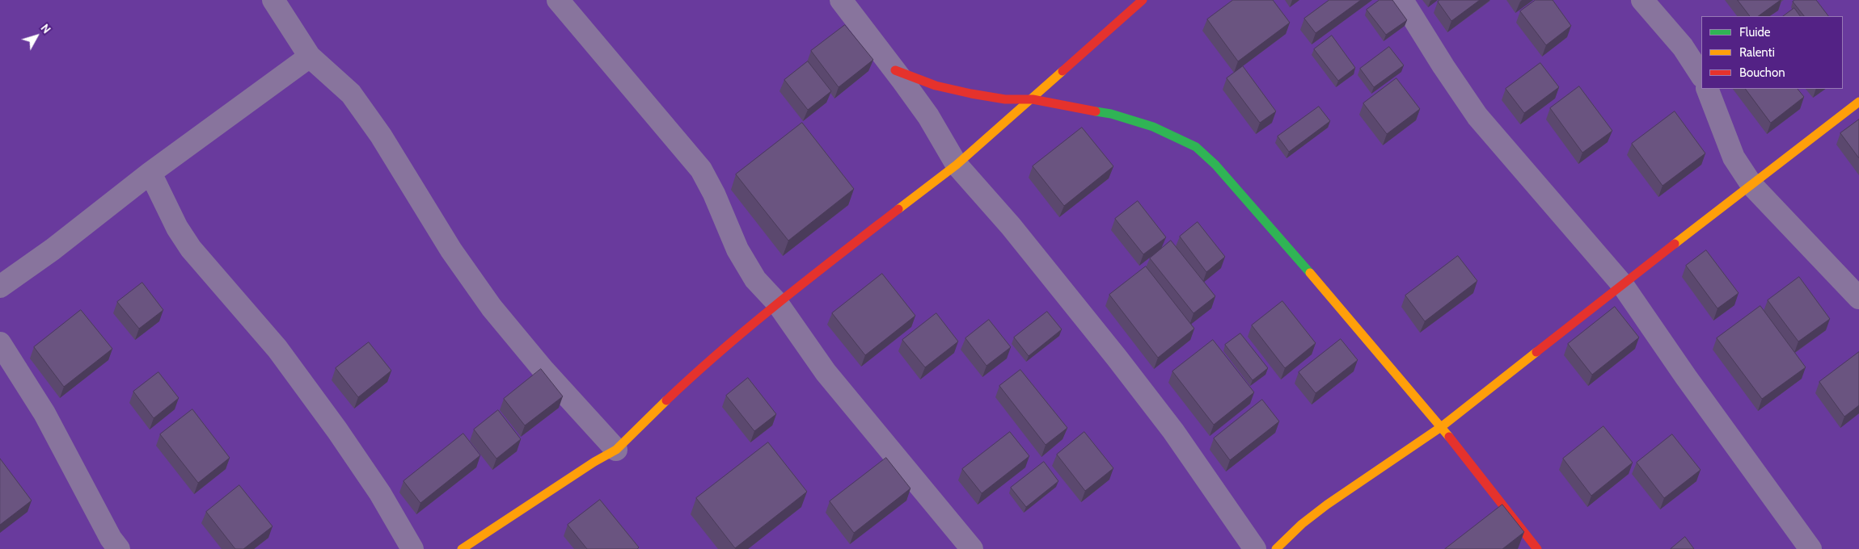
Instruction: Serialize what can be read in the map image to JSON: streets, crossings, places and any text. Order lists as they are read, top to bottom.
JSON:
{
  "legend": ["Fluide", "Ralenti", "Bouchon"],
  "north": "top right"
}
